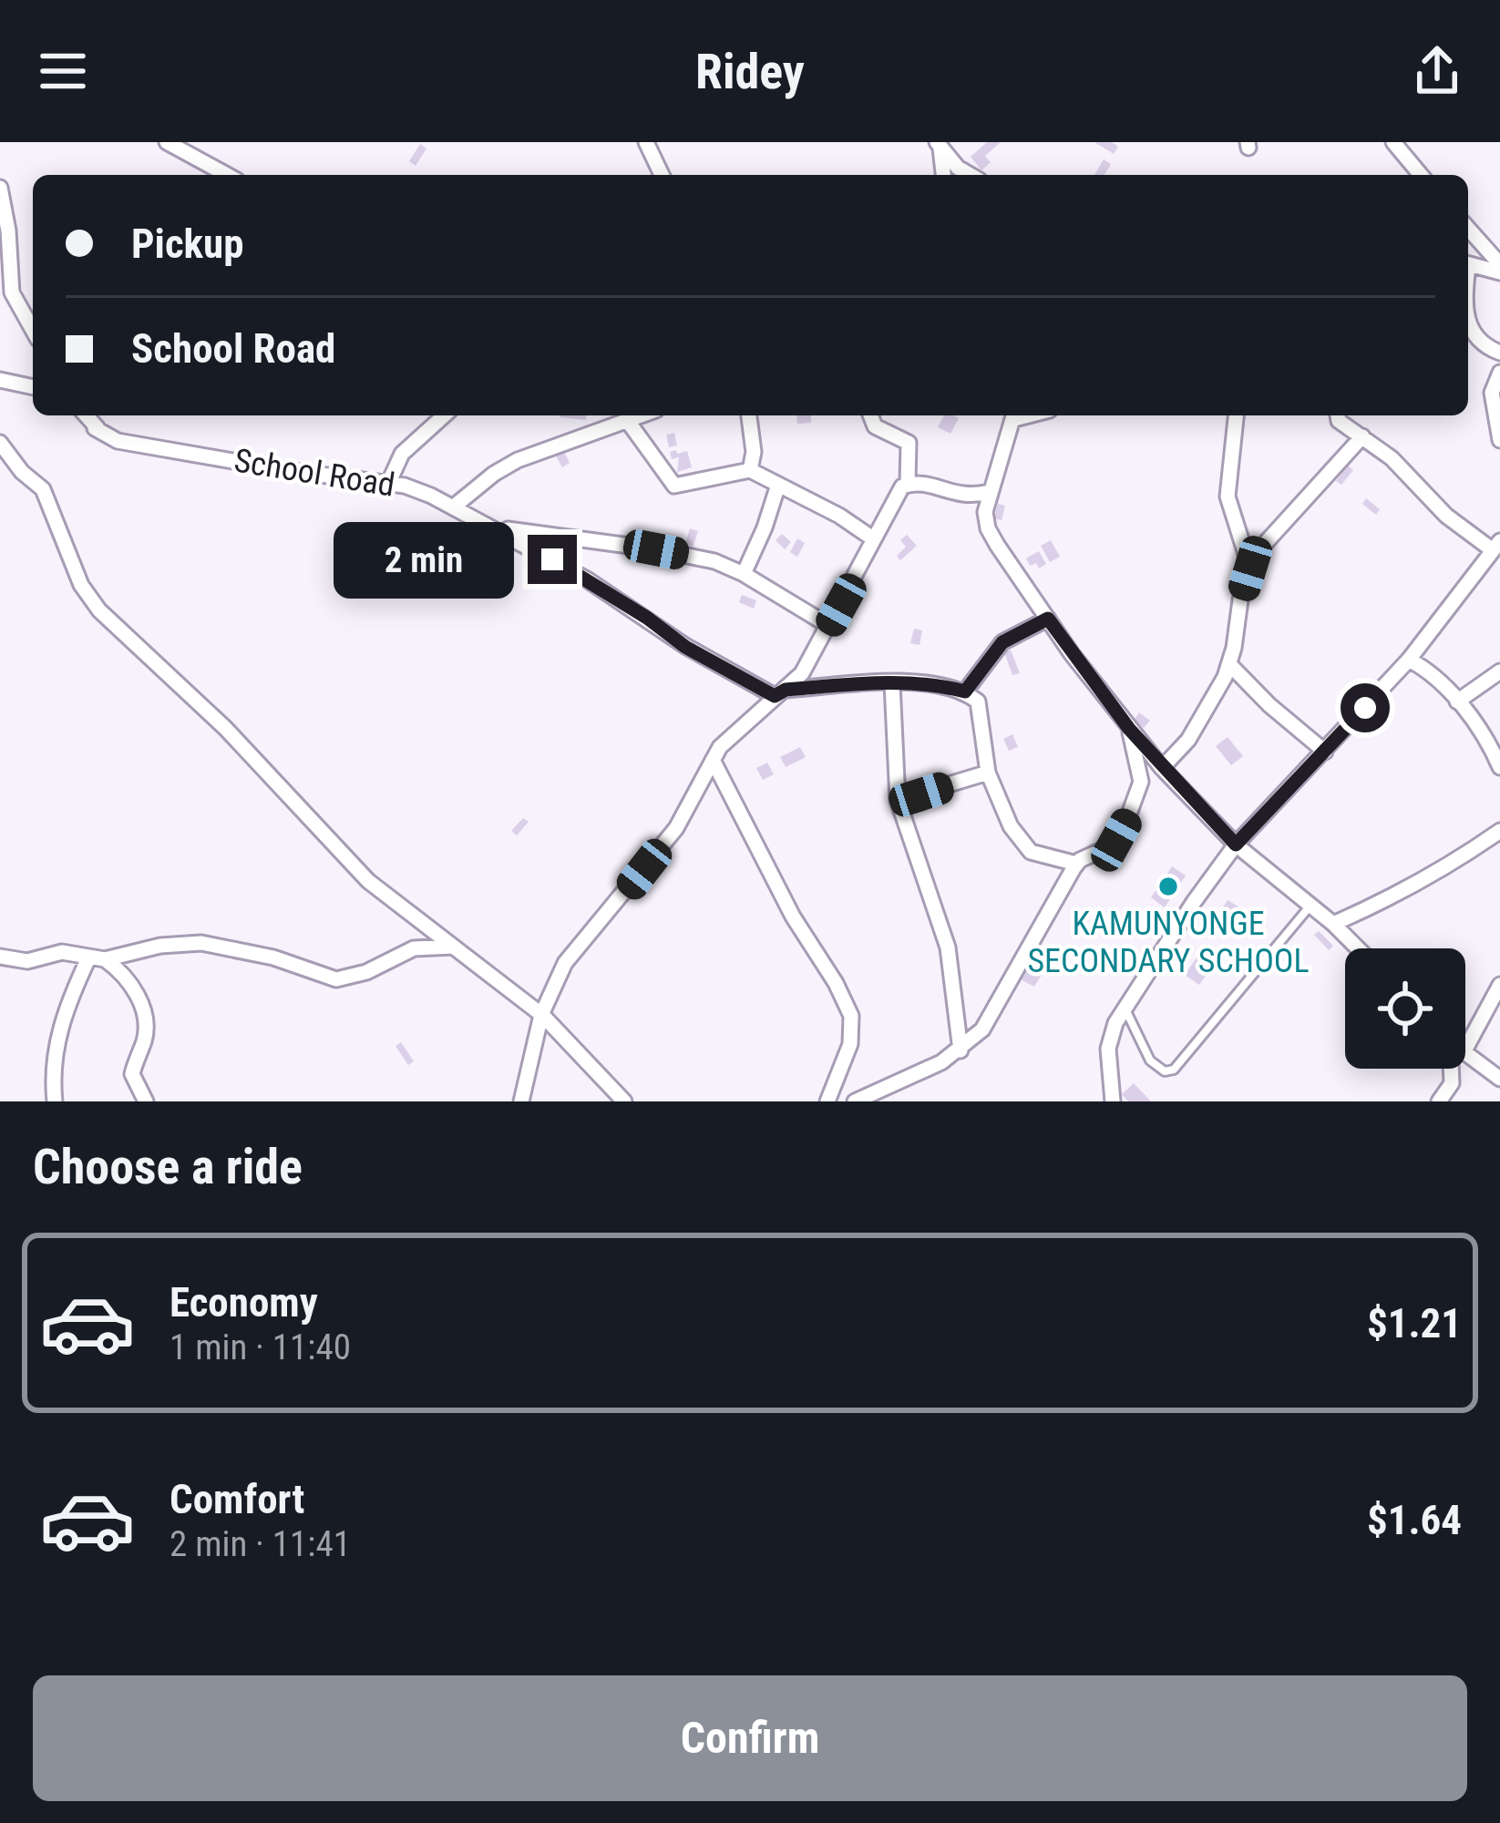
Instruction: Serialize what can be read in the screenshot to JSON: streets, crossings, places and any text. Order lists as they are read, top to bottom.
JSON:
{
  "streets": {
    "street": ["School Road"]
  },
  "places": ["KAMUNYONGE SECONDARY SCHOOL"],
  "page": {
    "header": "Ridey",
    "banner": ["Pickup", "School Road"],
    "bubble": "2 min",
    "heading": "Choose a ride",
    "list": [
      {
        "name": "Economy",
        "note": "1 min · 11:40",
        "value": "$1.21"
      },
      {
        "name": "Comfort",
        "note": "2 min · 11:41",
        "value": "$1.64"
      }
    ],
    "buttons": "Confirm"
  }
}
